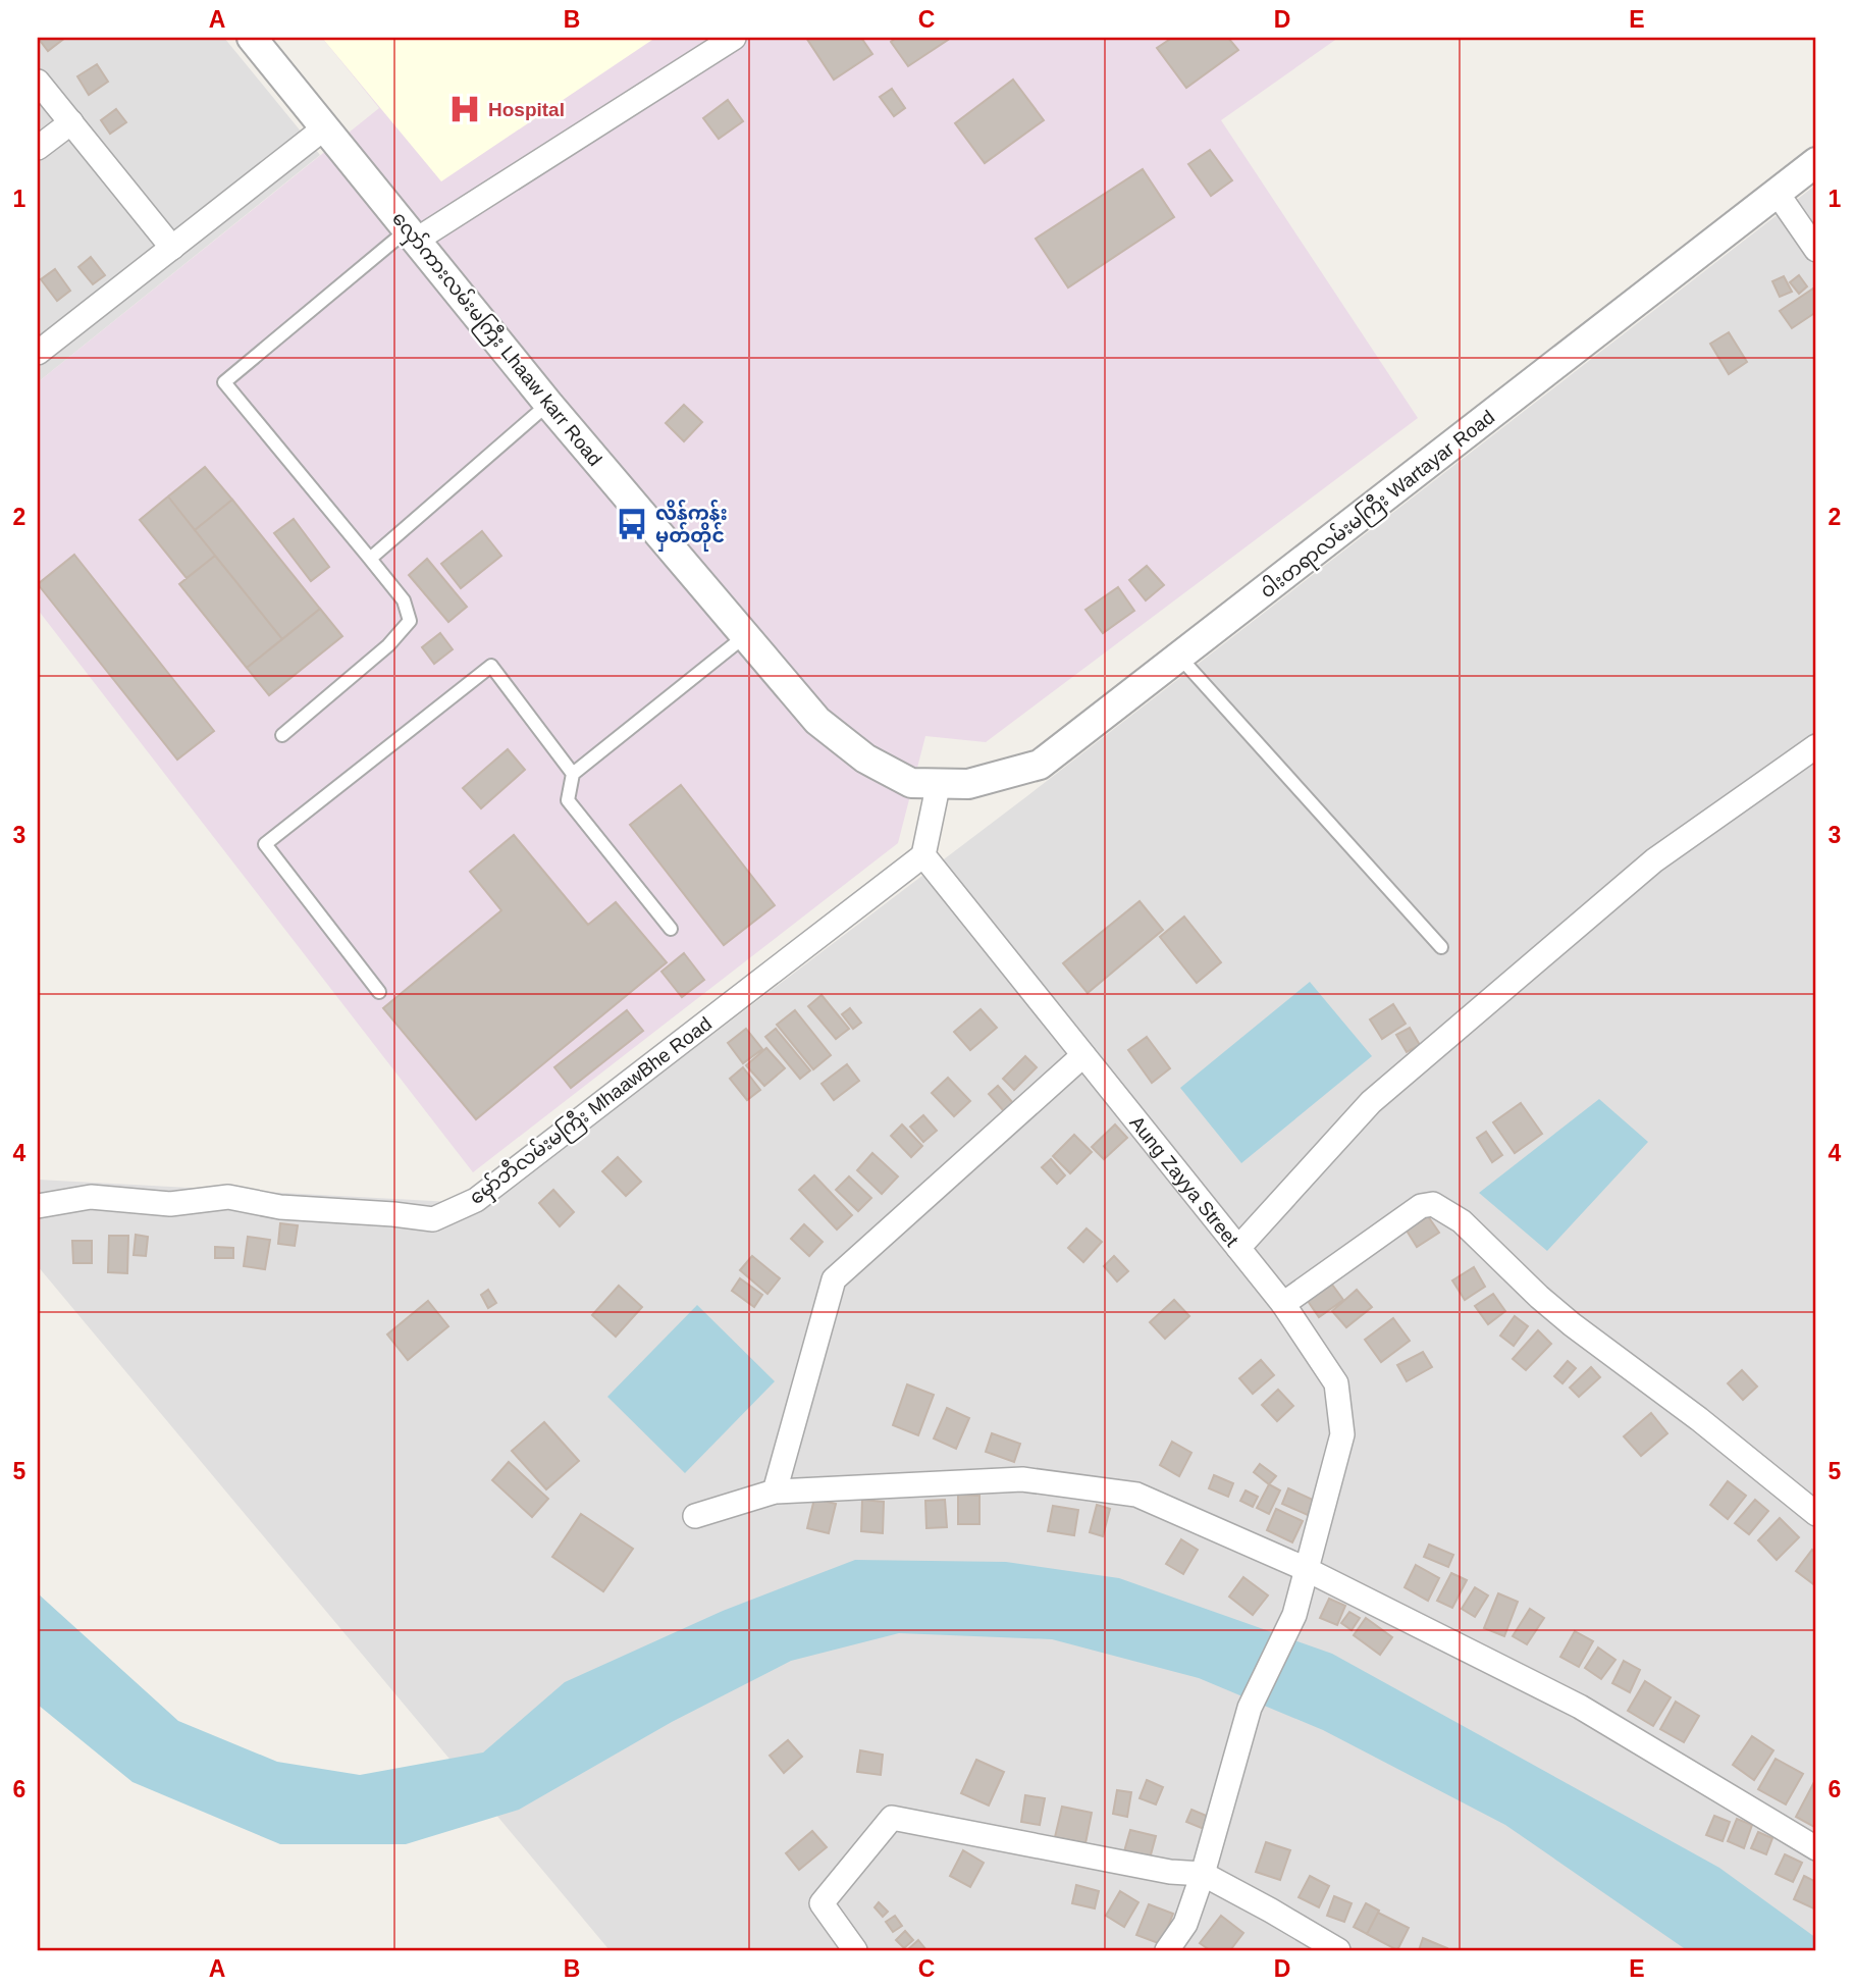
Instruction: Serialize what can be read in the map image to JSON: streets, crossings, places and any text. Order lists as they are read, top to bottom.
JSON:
{
  "streets": {
    "street": [
      "လှော်ကားလမ်းမကြီး Lhaaw karr Road",
      "ဝါးတရာလမ်းမကြီး Wartayar Road",
      "မှော်ဘီလမ်းမကြီး MhaawBhe Road",
      "Aung Zayya Street"
    ]
  },
  "crossings": [
    ["လှော်ကားလမ်းမကြီး Lhaaw karr Road", "ဝါးတရာလမ်းမကြီး Wartayar Road"],
    ["မှော်ဘီလမ်းမကြီး MhaawBhe Road", "Aung Zayya Street"]
  ],
  "places": {
    "hospital": ["Hospital"],
    "bus stop": ["လိန်ကုန်း မှတ်တိုင်"]
  },
  "grid": {
    "columns": [
      "A",
      "B",
      "C",
      "D",
      "E"
    ],
    "rows": [
      "1",
      "2",
      "3",
      "4",
      "5",
      "6"
    ]
  }
}
